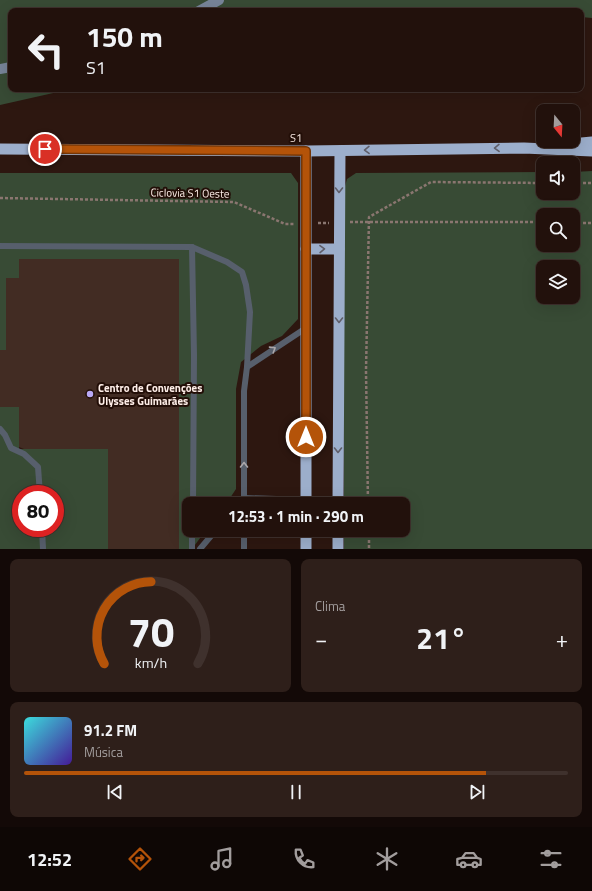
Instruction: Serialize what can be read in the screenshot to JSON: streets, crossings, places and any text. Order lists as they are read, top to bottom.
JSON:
{
  "streets": {
    "highway": ["S1"],
    "path": ["Ciclovia S1 Oeste"]
  },
  "places": ["Centro de Convenções Ulysses Guimarães"],
  "north": "bottom",
  "page": {
    "turn": ["150 m", "S1"],
    "limit": "80",
    "trip": "12:53 · 1 min · 290 m",
    "tile": "Clima",
    "heat": ["−", "21°", "+"],
    "song": ["91.2 FM", "Música"],
    "tabs": "12:52",
    "gauge": ["70", "km/h"]
  }
}
